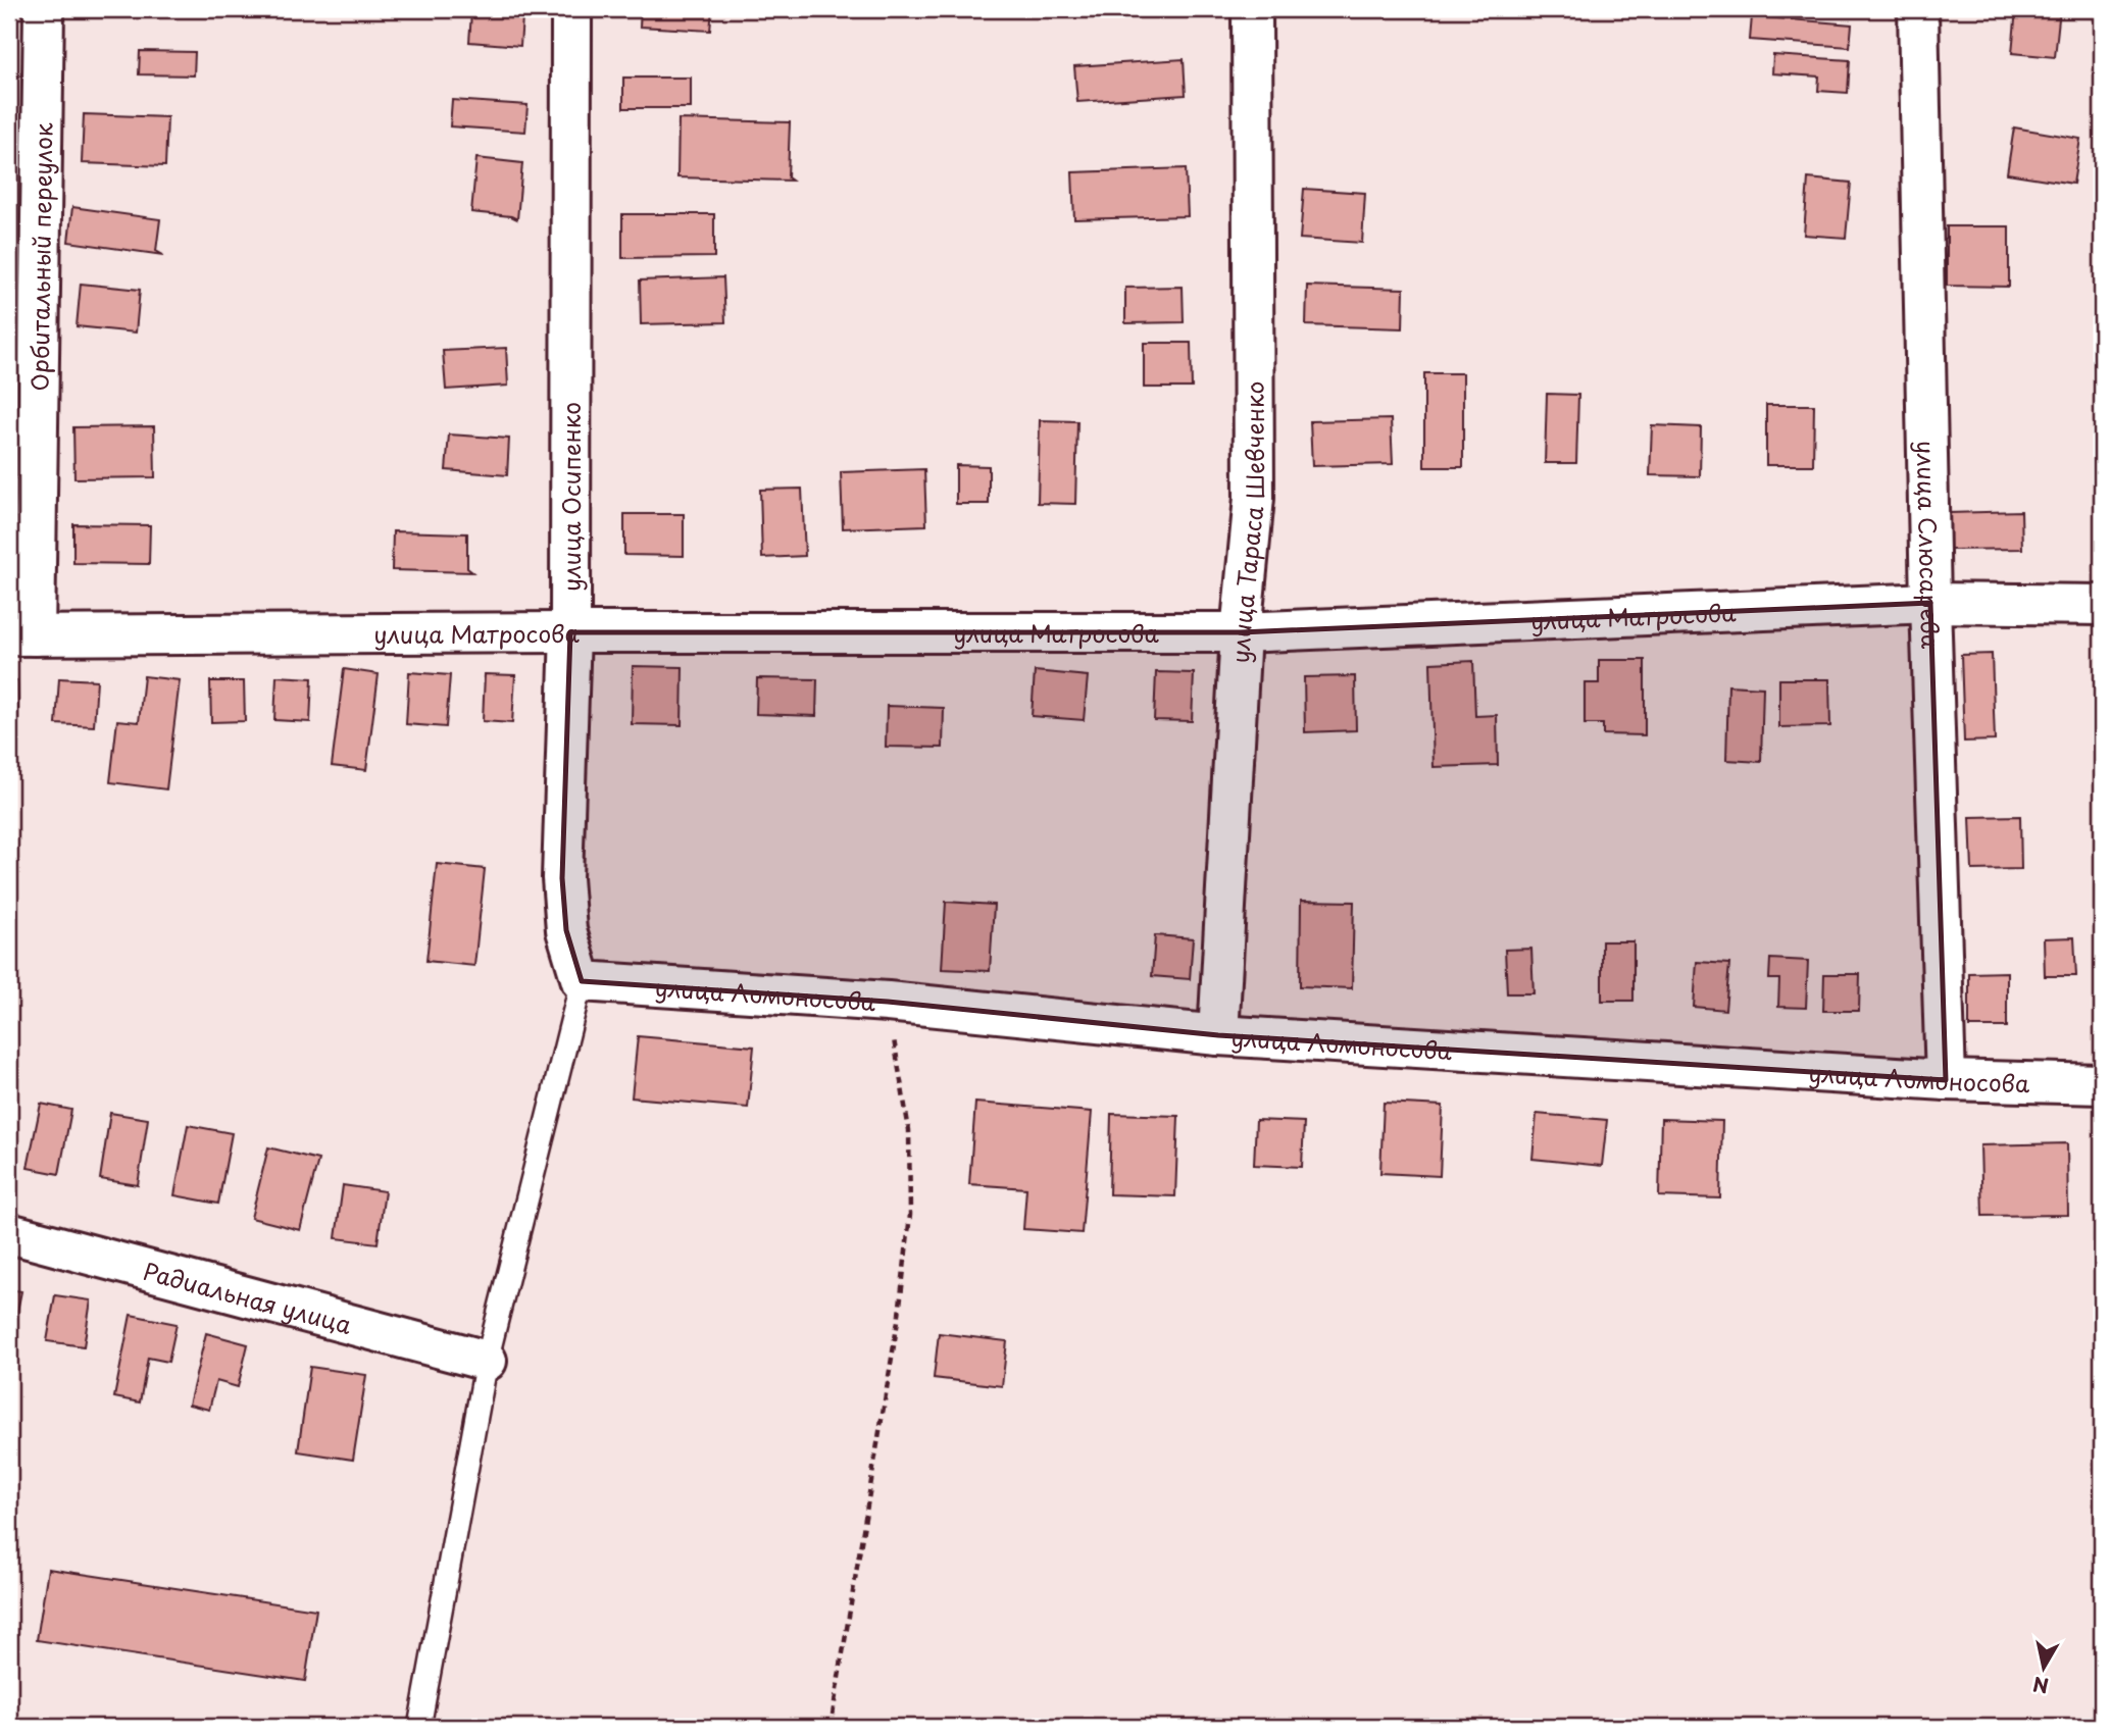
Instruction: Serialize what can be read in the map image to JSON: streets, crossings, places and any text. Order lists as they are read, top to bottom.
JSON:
{
  "streets": {
    "street": [
      "Орбитальный переулок",
      "улица Осипенко",
      "улица Тараса Шевченко",
      "улица Слюсарева",
      "улица Матросова",
      "улица Ломоносова",
      "Радиальная улица"
    ]
  },
  "crossings": [
    ["Орбитальный переулок", "улица Матросова"],
    ["улица Осипенко", "улица Матросова"],
    ["улица Осипенко", "улица Ломоносова"],
    ["улица Тараса Шевченко", "улица Матросова"],
    ["улица Тараса Шевченко", "улица Ломоносова"],
    ["улица Слюсарева", "улица Матросова"],
    ["улица Слюсарева", "улица Ломоносова"]
  ],
  "north": "bottom"
}
